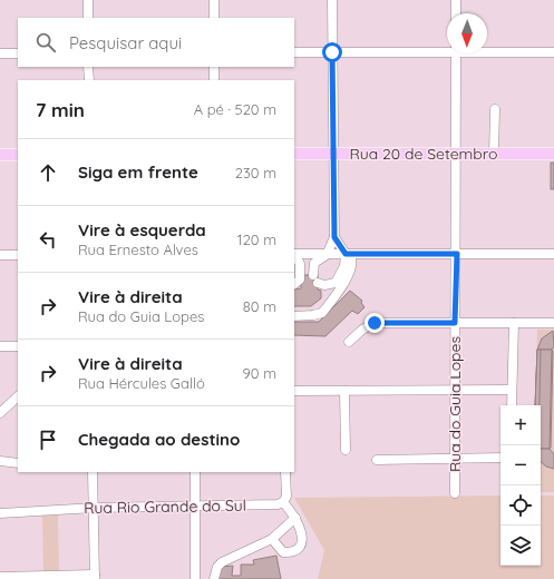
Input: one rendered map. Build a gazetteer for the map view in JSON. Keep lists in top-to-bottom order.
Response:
{
  "streets": {
    "main road": ["Rua 20 de Setembro"],
    "street": ["Rua do Guia Lopes", "Rua Rio Grande do Sul"]
  },
  "crossings": [
    ["Rua 20 de Setembro", "Rua do Guia Lopes"]
  ],
  "north": "bottom",
  "page": {
    "search": "Pesquisar aqui",
    "heading": ["7 min", "A pé · 520 m"],
    "list": [
      ["Siga em frente", "230 m"],
      ["Vire à esquerda", "Rua Ernesto Alves", "120 m"],
      ["Vire à direita", "Rua do Guia Lopes", "80 m"],
      ["Vire à direita", "Rua Hércules Galló", "90 m"],
      "Chegada ao destino"
    ],
    "map_buttons": ["+", "−"]
  }
}
